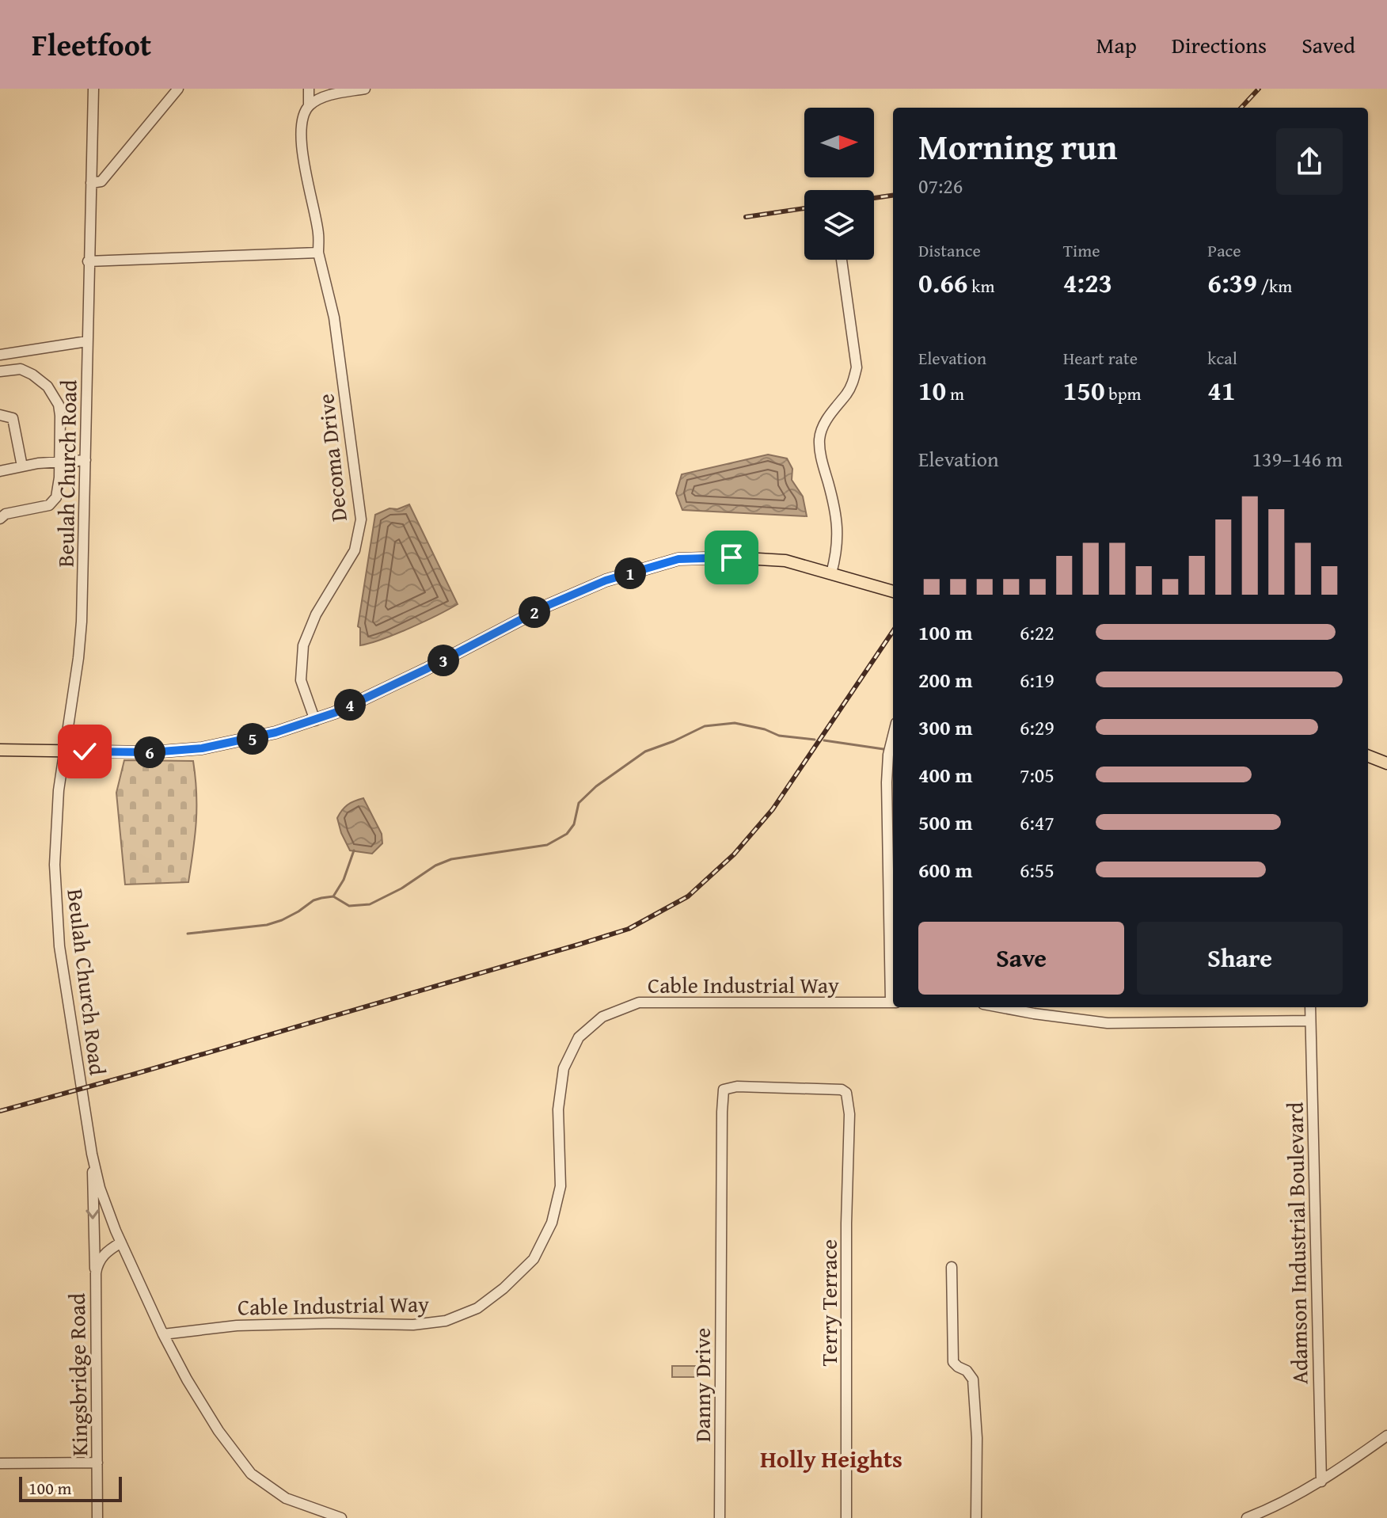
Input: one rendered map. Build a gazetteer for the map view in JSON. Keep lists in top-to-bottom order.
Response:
{
  "streets": {
    "street": [
      "Decoma Drive",
      "Beulah Church Road",
      "Cable Industrial Way",
      "Adamson Industrial Boulevard",
      "Terry Terrace",
      "Kingsbridge Road",
      "Danny Drive"
    ]
  },
  "crossings": [
    ["Beulah Church Road", "Cable Industrial Way"],
    ["Beulah Church Road", "Kingsbridge Road"],
    ["Terry Terrace", "Danny Drive"]
  ],
  "districts": ["Holly Heights"],
  "scale_bar": "100 m",
  "north": "right",
  "page": {
    "header": "Fleetfoot",
    "nav": ["Map", "Directions", "Saved"],
    "heading": ["Morning run", "07:26"],
    "stats": [
      ["Distance", "0.66 km"],
      ["Time", "4:23"],
      ["Pace", "6:39 /km"],
      ["Elevation", "10 m"],
      ["Heart rate", "150 bpm"],
      ["kcal", "41"]
    ],
    "chart": ["Elevation", "139–146 m"],
    "pins": [
      "1",
      "2",
      "3",
      "4",
      "5",
      "6"
    ],
    "list": [
      {
        "name": "100 m",
        "note": "6:22"
      },
      {
        "name": "200 m",
        "note": "6:19"
      },
      {
        "name": "300 m",
        "note": "6:29"
      },
      {
        "name": "400 m",
        "note": "7:05"
      },
      {
        "name": "500 m",
        "note": "6:47"
      },
      {
        "name": "600 m",
        "note": "6:55"
      }
    ],
    "buttons": ["Save", "Share"],
    "scale": "100 m"
  }
}
